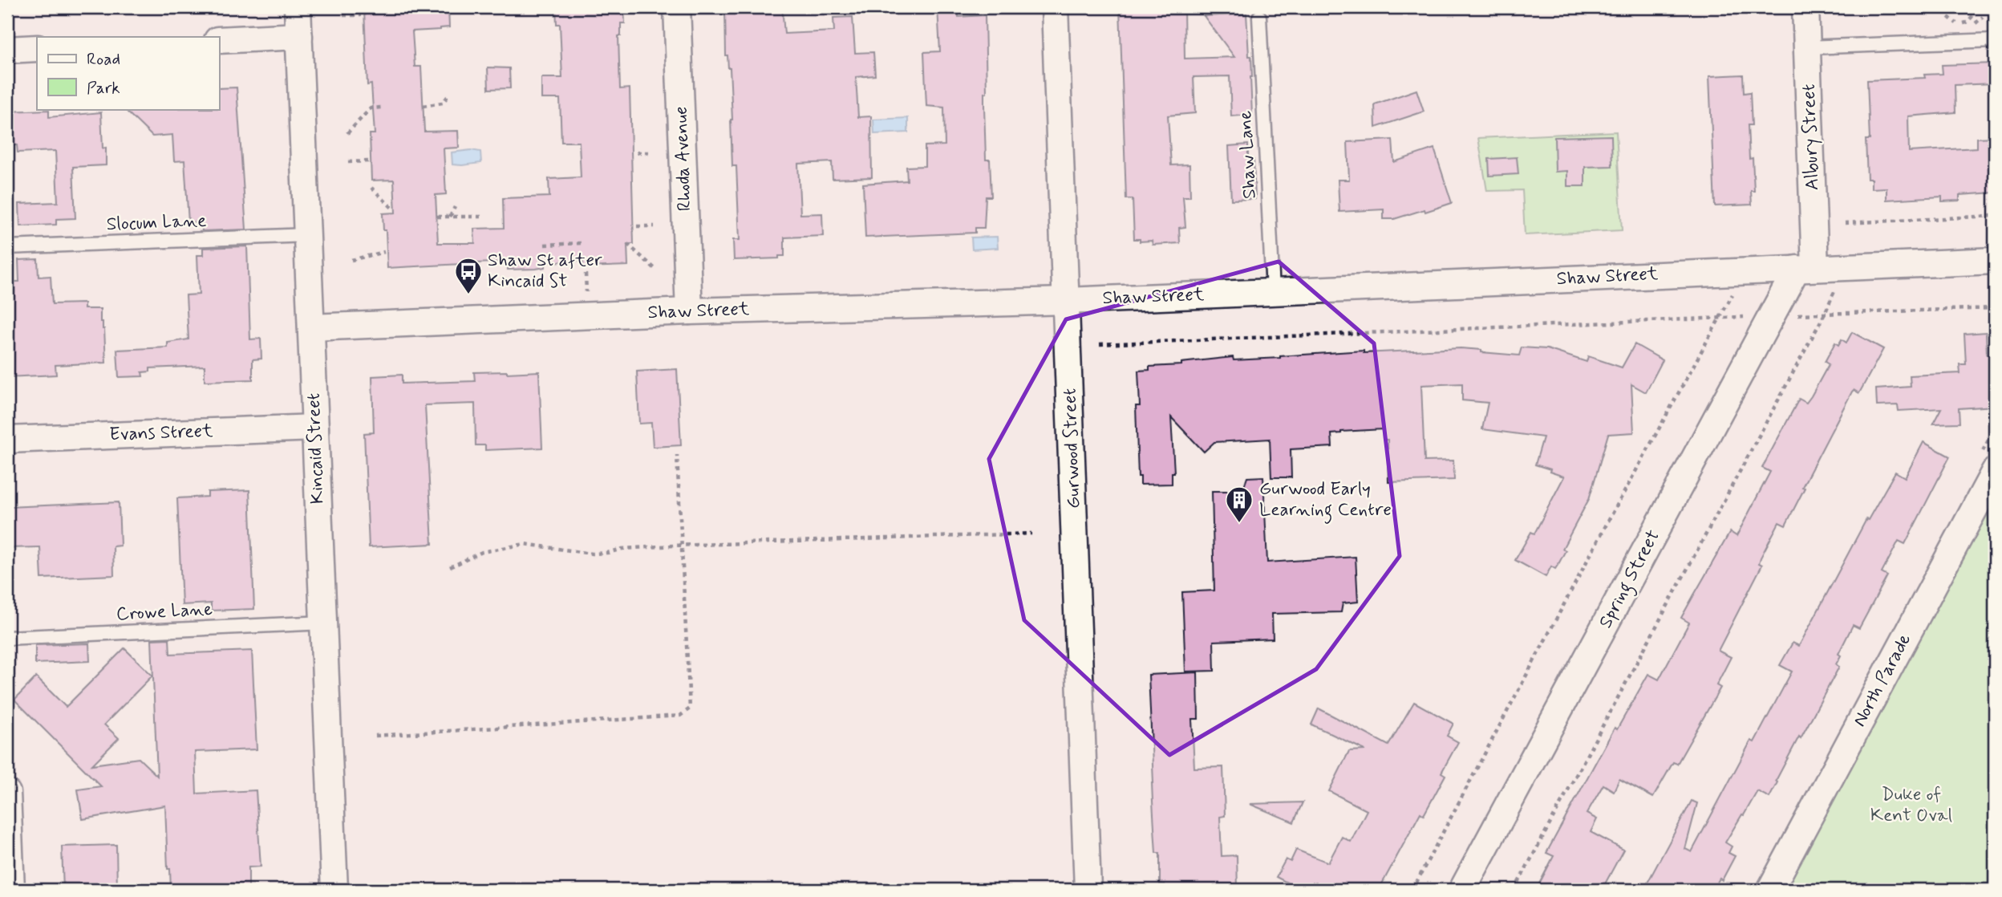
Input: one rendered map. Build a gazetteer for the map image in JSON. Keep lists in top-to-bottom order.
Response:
{
  "streets": {
    "street": [
      "Albury Street",
      "Rhoda Avenue",
      "Shaw Street",
      "Evans Street",
      "Kincaid Street",
      "Gurwood Street",
      "Spring Street",
      "North Parade"
    ],
    "lane": ["Shaw Lane", "Slocum Lane", "Crowe Lane"]
  },
  "crossings": [
    ["Albury Street", "Shaw Street"],
    ["Albury Street", "Spring Street"],
    ["Shaw Lane", "Shaw Street"],
    ["Rhoda Avenue", "Shaw Street"],
    ["Slocum Lane", "Kincaid Street"],
    ["Shaw Street", "Kincaid Street"],
    ["Shaw Street", "Gurwood Street"],
    ["Shaw Street", "Spring Street"],
    ["Evans Street", "Kincaid Street"],
    ["Kincaid Street", "Crowe Lane"]
  ],
  "parks": ["Duke of Kent Oval"],
  "places": {
    "bus stop": ["Shaw St after Kincaid St"],
    "building": ["Gurwood Early Learning Centre"]
  },
  "legend": ["Road", "Park"]
}
